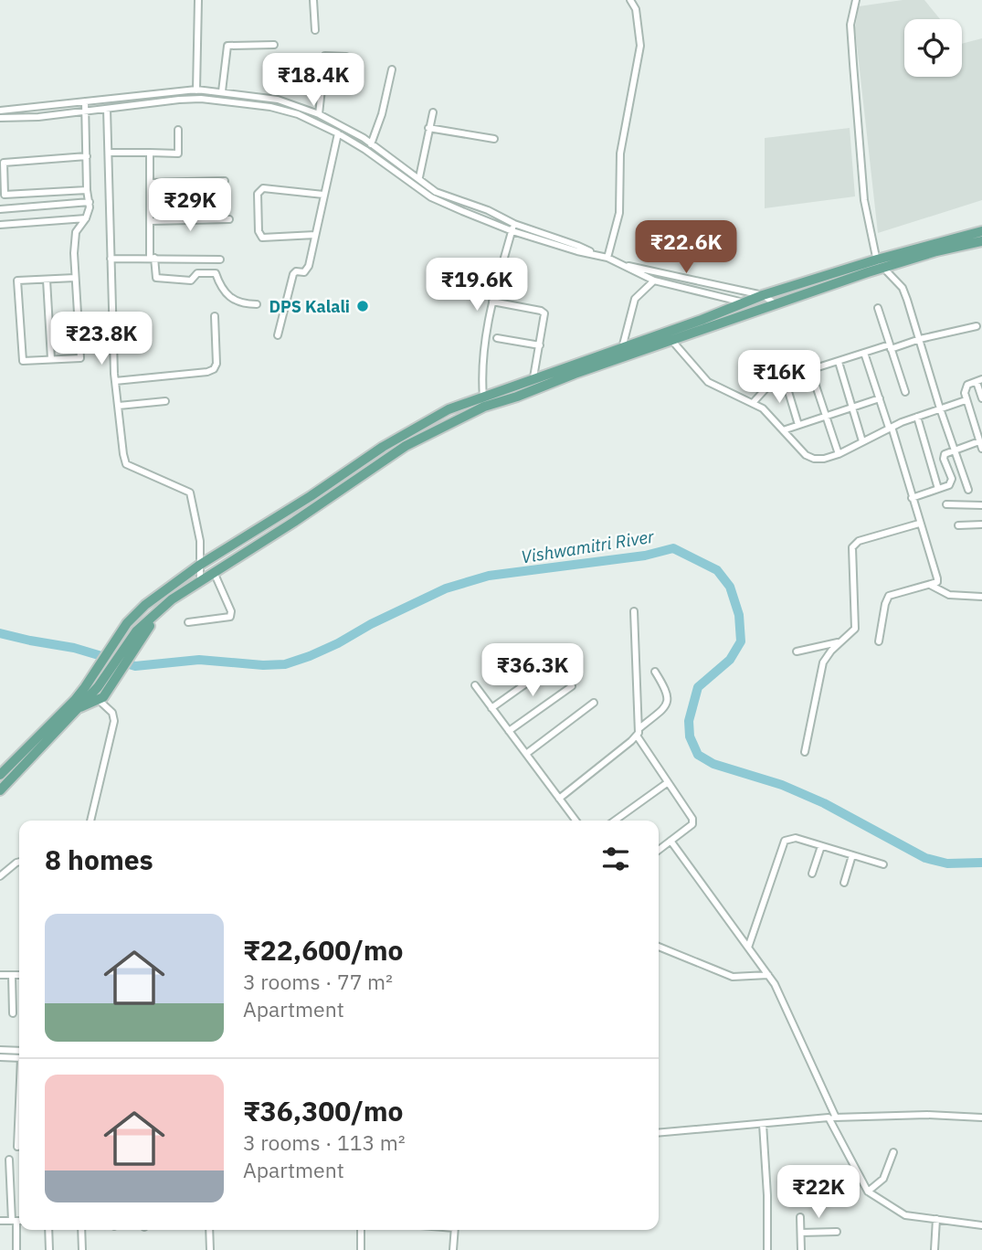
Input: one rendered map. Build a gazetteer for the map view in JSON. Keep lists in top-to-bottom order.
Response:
{
  "water": ["Vishwamitri River"],
  "places": ["DPS Kalali"],
  "page": {
    "price": [
      "₹18.4K",
      "₹29K",
      "₹22.6K",
      "₹19.6K",
      "₹23.8K",
      "₹16K",
      "₹36.3K",
      "₹22K"
    ],
    "heading": "8 homes",
    "list": [
      {
        "name": "₹22,600/mo",
        "note": "3 rooms · 77 m² · Apartment"
      },
      {
        "name": "₹36,300/mo",
        "note": "3 rooms · 113 m² · Apartment"
      }
    ]
  }
}
